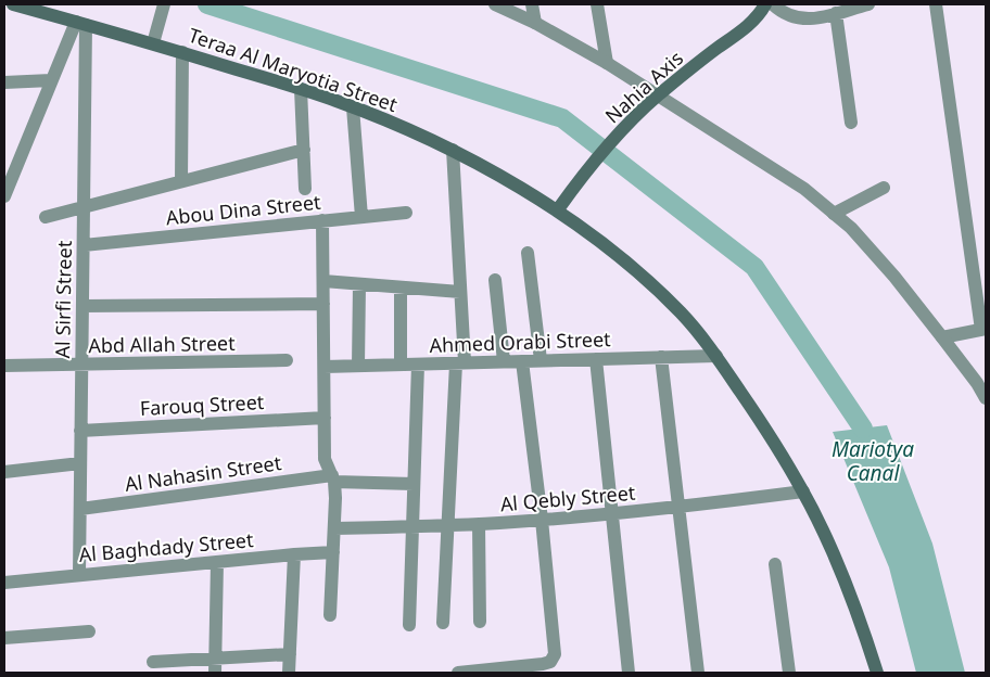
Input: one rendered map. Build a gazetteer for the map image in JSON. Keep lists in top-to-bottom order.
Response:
{
  "streets": {
    "main road": ["Teraa Al Maryotia Street", "Nahia Axis"],
    "street": [
      "Abou Dina Street",
      "Al Sirfi Street",
      "Ahmed Orabi Street",
      "Abd Allah Street",
      "Farouq Street",
      "Al Nahasin Street",
      "Al Qebly Street",
      "Al Baghdady Street"
    ]
  },
  "crossings": [
    ["Teraa Al Maryotia Street", "Nahia Axis"],
    ["Teraa Al Maryotia Street", "Al Sirfi Street"],
    ["Teraa Al Maryotia Street", "Ahmed Orabi Street"],
    ["Teraa Al Maryotia Street", "Al Qebly Street"],
    ["Abou Dina Street", "Al Sirfi Street"],
    ["Al Sirfi Street", "Abd Allah Street"],
    ["Al Sirfi Street", "Farouq Street"],
    ["Al Sirfi Street", "Al Nahasin Street"],
    ["Al Sirfi Street", "Al Baghdady Street"]
  ],
  "water": ["Mariotya Canal"]
}
